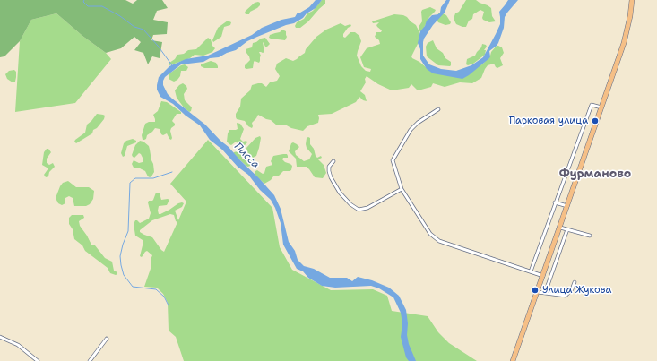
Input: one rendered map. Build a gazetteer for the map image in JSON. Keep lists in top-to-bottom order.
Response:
{
  "districts": ["Фурманово"],
  "water": ["Писса"],
  "places": ["Парковая улица", "Улица Жукова"]
}
